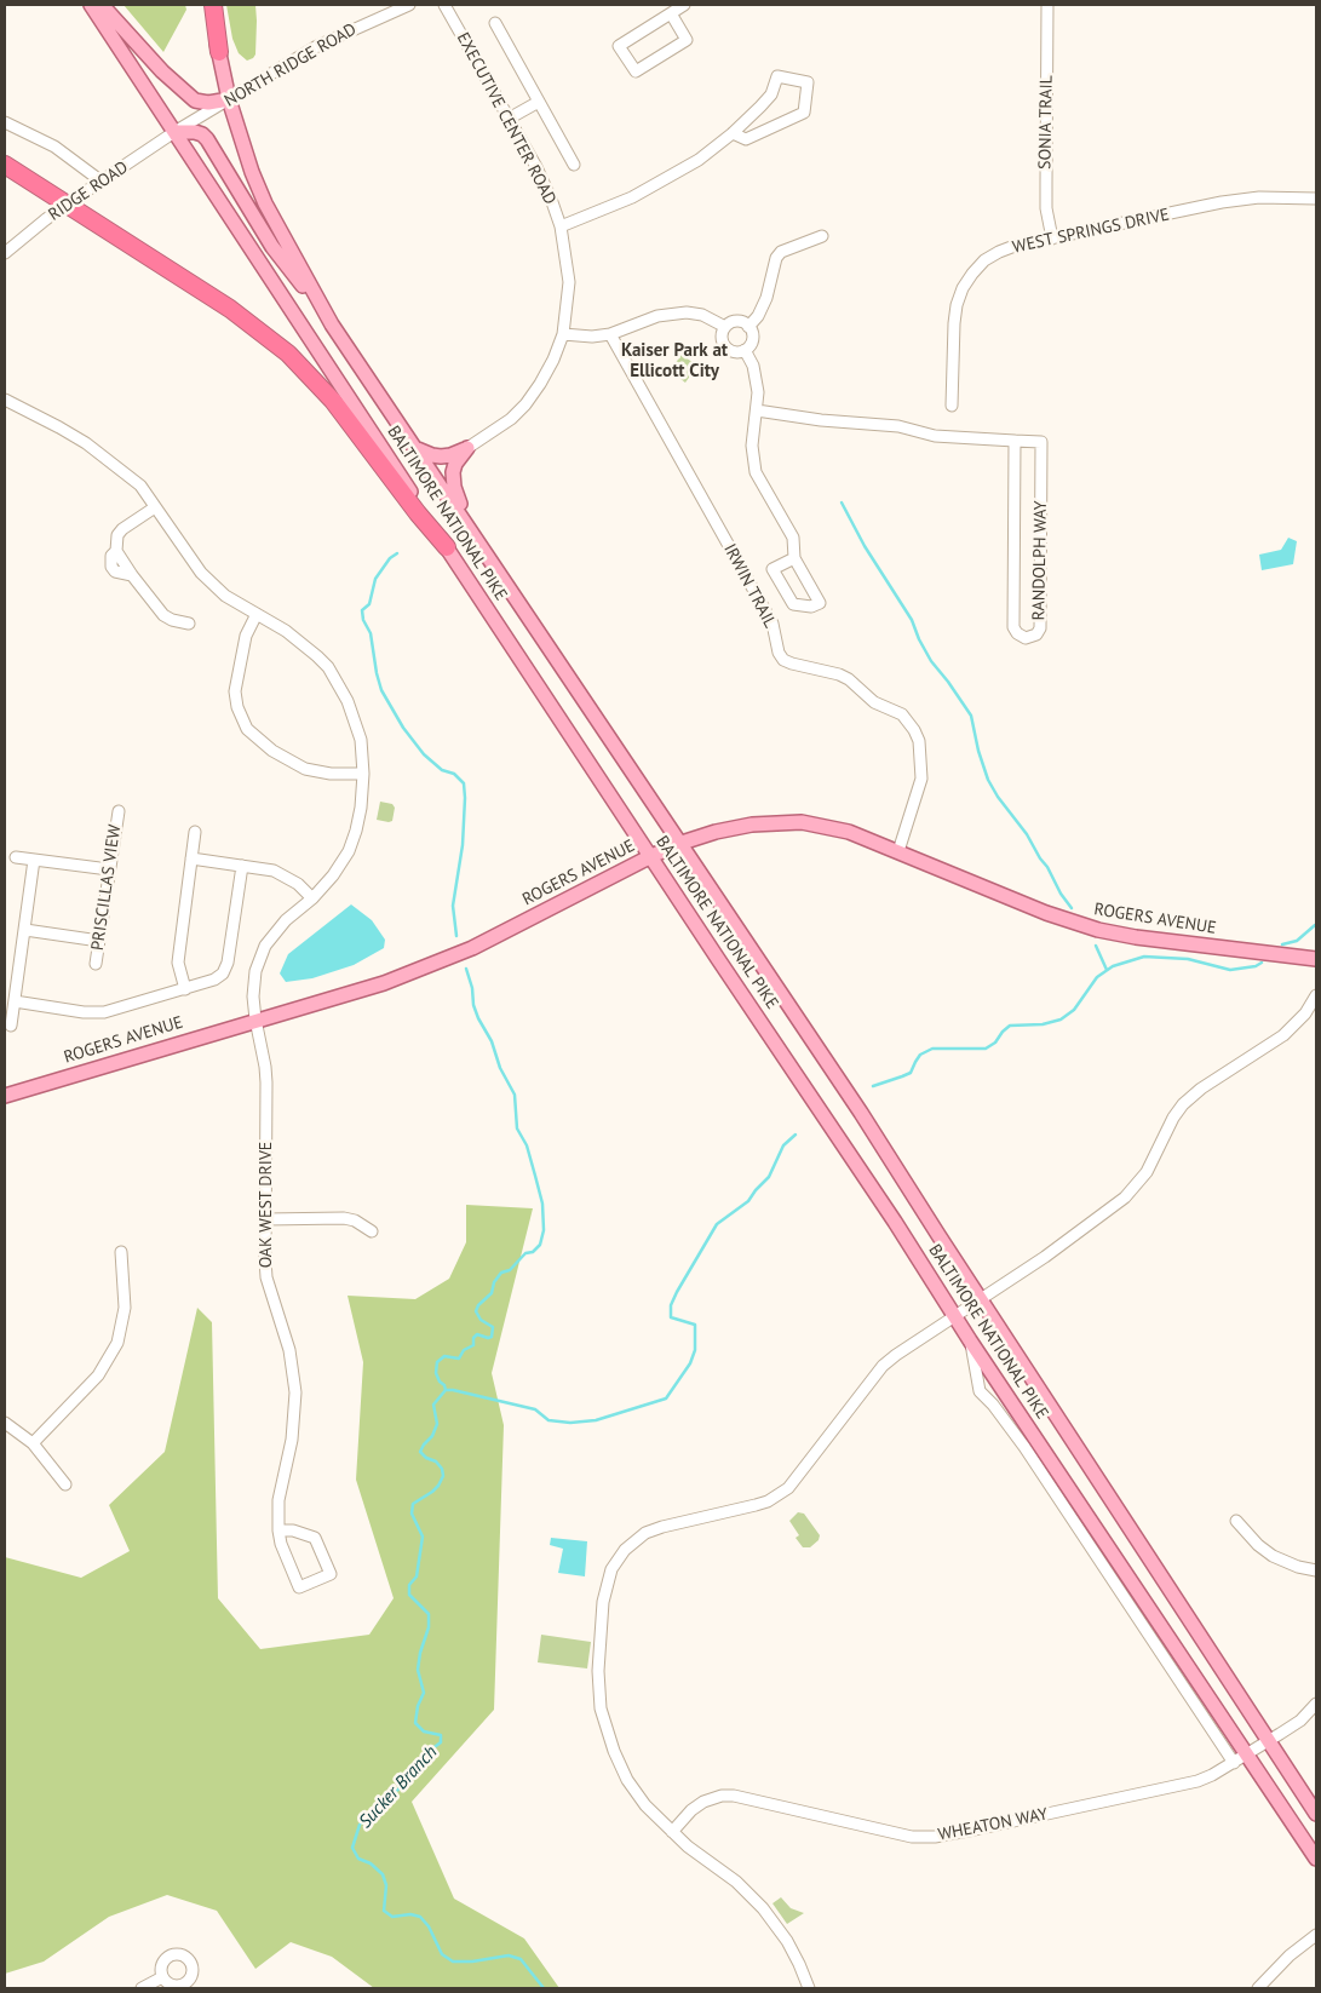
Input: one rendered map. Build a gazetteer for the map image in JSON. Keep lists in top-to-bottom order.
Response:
{
  "streets": {
    "main road": ["BALTIMORE NATIONAL PIKE", "ROGERS AVENUE"],
    "street": [
      "NORTH RIDGE ROAD",
      "EXECUTIVE CENTER ROAD",
      "SONIA TRAIL",
      "RIDGE ROAD",
      "WEST SPRINGS DRIVE",
      "RANDOLPH WAY",
      "IRWIN TRAIL",
      "PRISCILLAS VIEW",
      "OAK WEST DRIVE",
      "WHEATON WAY"
    ]
  },
  "crossings": [
    ["NORTH RIDGE ROAD", "RIDGE ROAD"],
    ["NORTH RIDGE ROAD", "BALTIMORE NATIONAL PIKE"],
    ["SONIA TRAIL", "WEST SPRINGS DRIVE"],
    ["RIDGE ROAD", "BALTIMORE NATIONAL PIKE"],
    ["BALTIMORE NATIONAL PIKE", "ROGERS AVENUE"],
    ["BALTIMORE NATIONAL PIKE", "WHEATON WAY"],
    ["IRWIN TRAIL", "ROGERS AVENUE"],
    ["ROGERS AVENUE", "OAK WEST DRIVE"]
  ],
  "districts": ["Kaiser Park at Ellicott City"],
  "water": ["Sucker Branch"]
}
